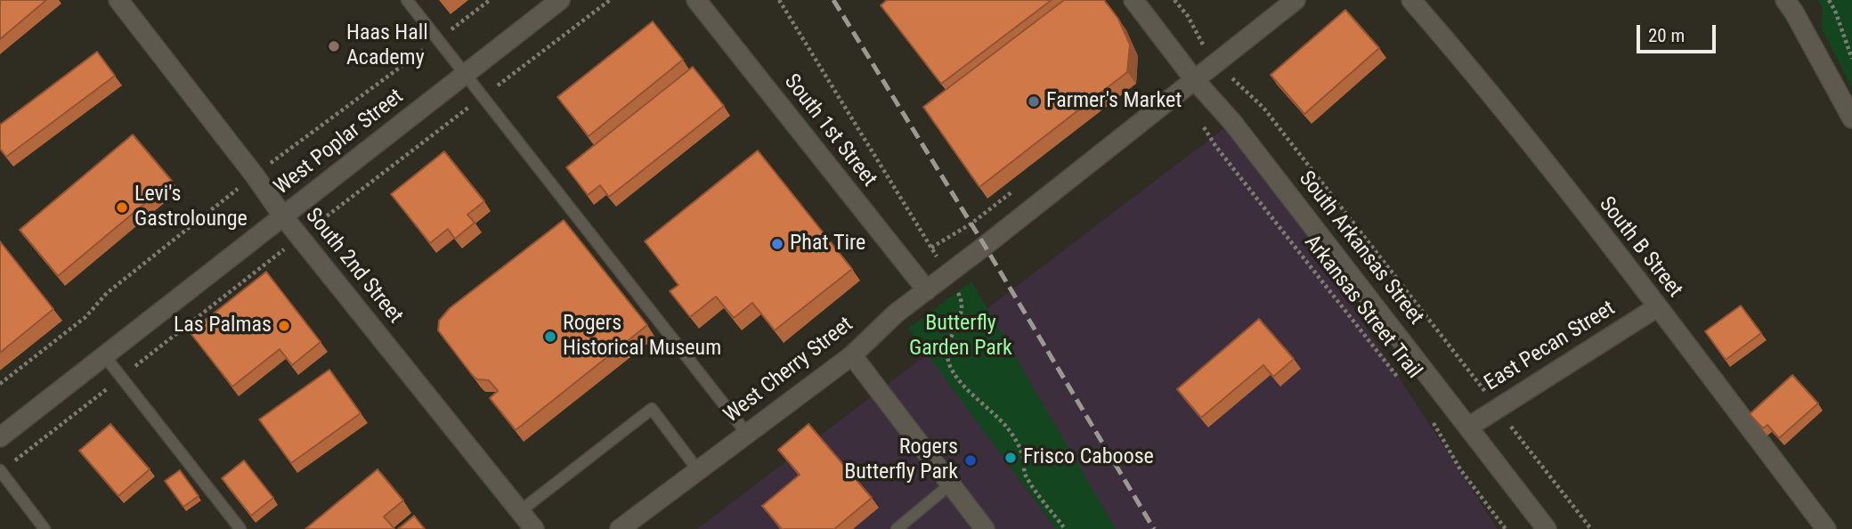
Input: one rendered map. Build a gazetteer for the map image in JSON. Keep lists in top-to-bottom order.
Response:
{
  "streets": {
    "street": [
      "South 1st Street",
      "West Poplar Street",
      "South B Street",
      "South Arkansas Street",
      "South 2nd Street",
      "East Pecan Street",
      "West Cherry Street"
    ],
    "path": ["Arkansas Street Trail"]
  },
  "crossings": [
    ["South 1st Street", "West Cherry Street"],
    ["West Poplar Street", "South 2nd Street"],
    ["South B Street", "East Pecan Street"],
    ["South Arkansas Street", "East Pecan Street"],
    ["South Arkansas Street", "West Cherry Street"]
  ],
  "parks": ["Butterfly Garden Park"],
  "places": [
    "Haas Hall Academy",
    "Farmer's Market",
    "Levi's Gastrolounge",
    "Phat Tire",
    "Las Palmas",
    "Rogers Historical Museum",
    "Frisco Caboose",
    "Rogers Butterfly Park"
  ],
  "scale_bar": "20 m"
}
